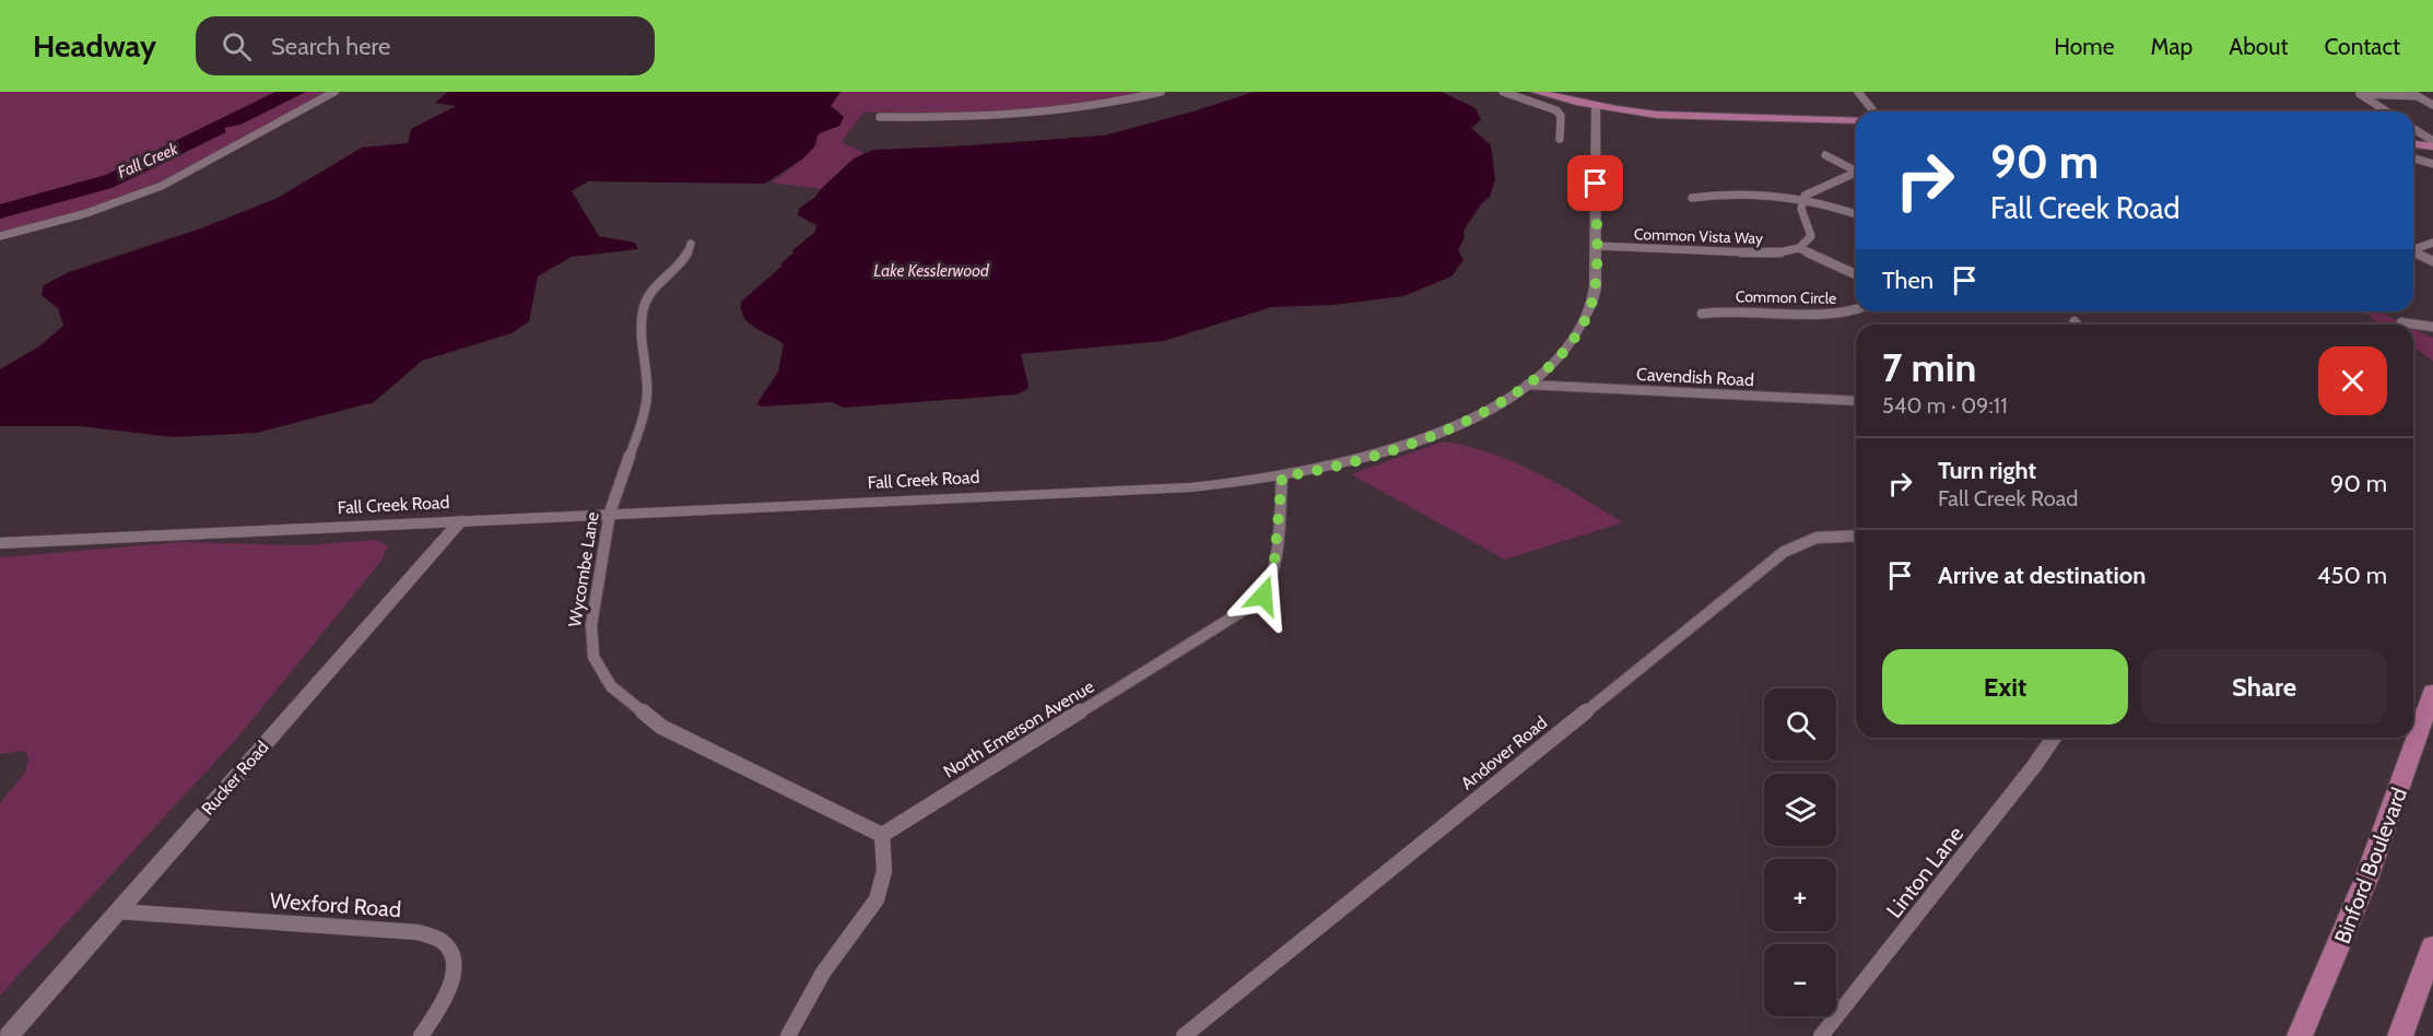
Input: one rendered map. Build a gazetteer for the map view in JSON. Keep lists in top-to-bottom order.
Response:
{
  "streets": {
    "main road": ["Fall Creek Road", "Binford Boulevard"],
    "street": [
      "Common Vista Way",
      "Common Circle",
      "Cavendish Road",
      "Wycombe Lane",
      "North Emerson Avenue",
      "Andover Road",
      "Rucker Road",
      "Linton Lane",
      "Wexford Road"
    ]
  },
  "crossings": [
    ["Common Vista Way", "Common Circle"],
    ["Common Vista Way", "Fall Creek Road"],
    ["Cavendish Road", "Fall Creek Road"],
    ["Fall Creek Road", "Wycombe Lane"],
    ["Fall Creek Road", "North Emerson Avenue"],
    ["Fall Creek Road", "Rucker Road"],
    ["Wycombe Lane", "North Emerson Avenue"],
    ["Rucker Road", "Wexford Road"]
  ],
  "water": ["Fall Creek", "Lake Kesslerwood"],
  "page": {
    "header": "Headway",
    "search": "Search here",
    "nav": [
      "Home",
      "Map",
      "About",
      "Contact"
    ],
    "turn": ["90 m", "Fall Creek Road"],
    "then": "Then",
    "heading": ["7 min", "540 m · 09:11"],
    "list": [
      {
        "name": "Turn right",
        "note": "Fall Creek Road",
        "value": "90 m"
      },
      {
        "name": "Arrive at destination",
        "value": "450 m"
      }
    ],
    "buttons": ["Exit", "Share"],
    "map_buttons": ["+", "−"]
  }
}
